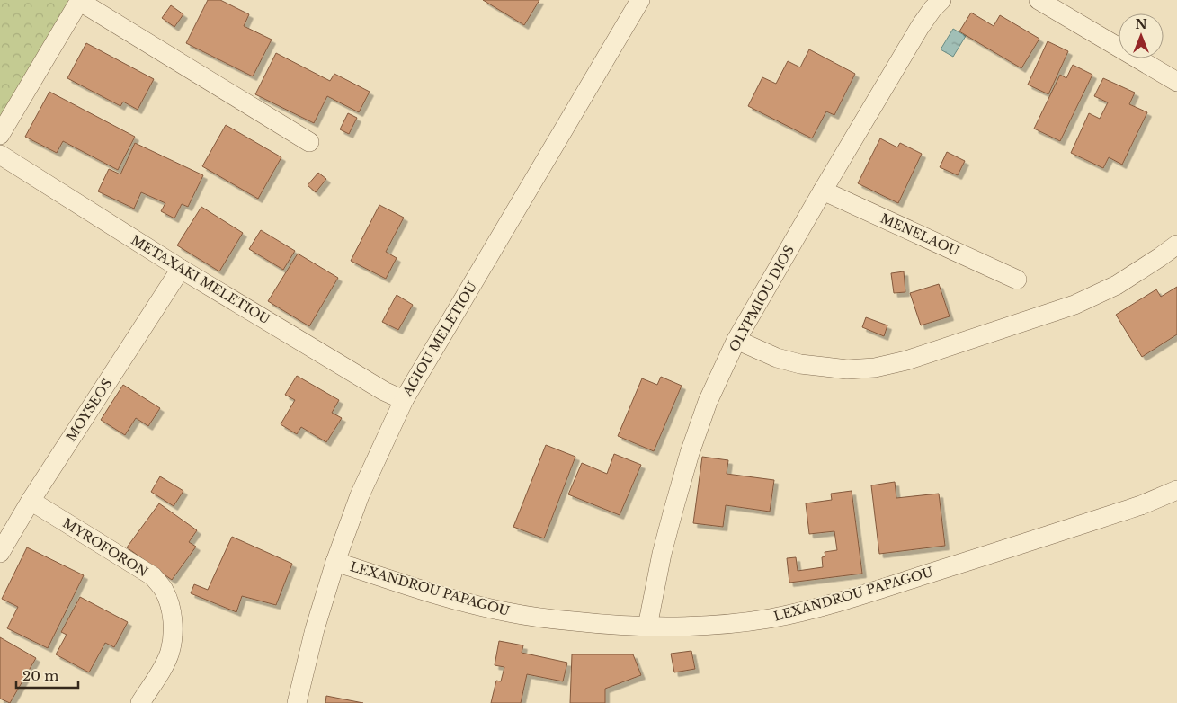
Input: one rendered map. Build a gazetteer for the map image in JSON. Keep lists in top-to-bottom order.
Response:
{
  "streets": {
    "street": [
      "MENELAOU",
      "METAXAKI MELETIOU",
      "OLYPMIOU DIOS",
      "AGIOU MELETIOU",
      "MOYSEOS",
      "MYROFORON",
      "LEXANDROU PAPAGOU"
    ]
  },
  "crossings": [
    ["MENELAOU", "OLYPMIOU DIOS"],
    ["METAXAKI MELETIOU", "AGIOU MELETIOU"],
    ["METAXAKI MELETIOU", "MOYSEOS"],
    ["OLYPMIOU DIOS", "LEXANDROU PAPAGOU"],
    ["AGIOU MELETIOU", "LEXANDROU PAPAGOU"],
    ["MOYSEOS", "MYROFORON"]
  ],
  "scale_bar": "20 m",
  "north": "top"
}
